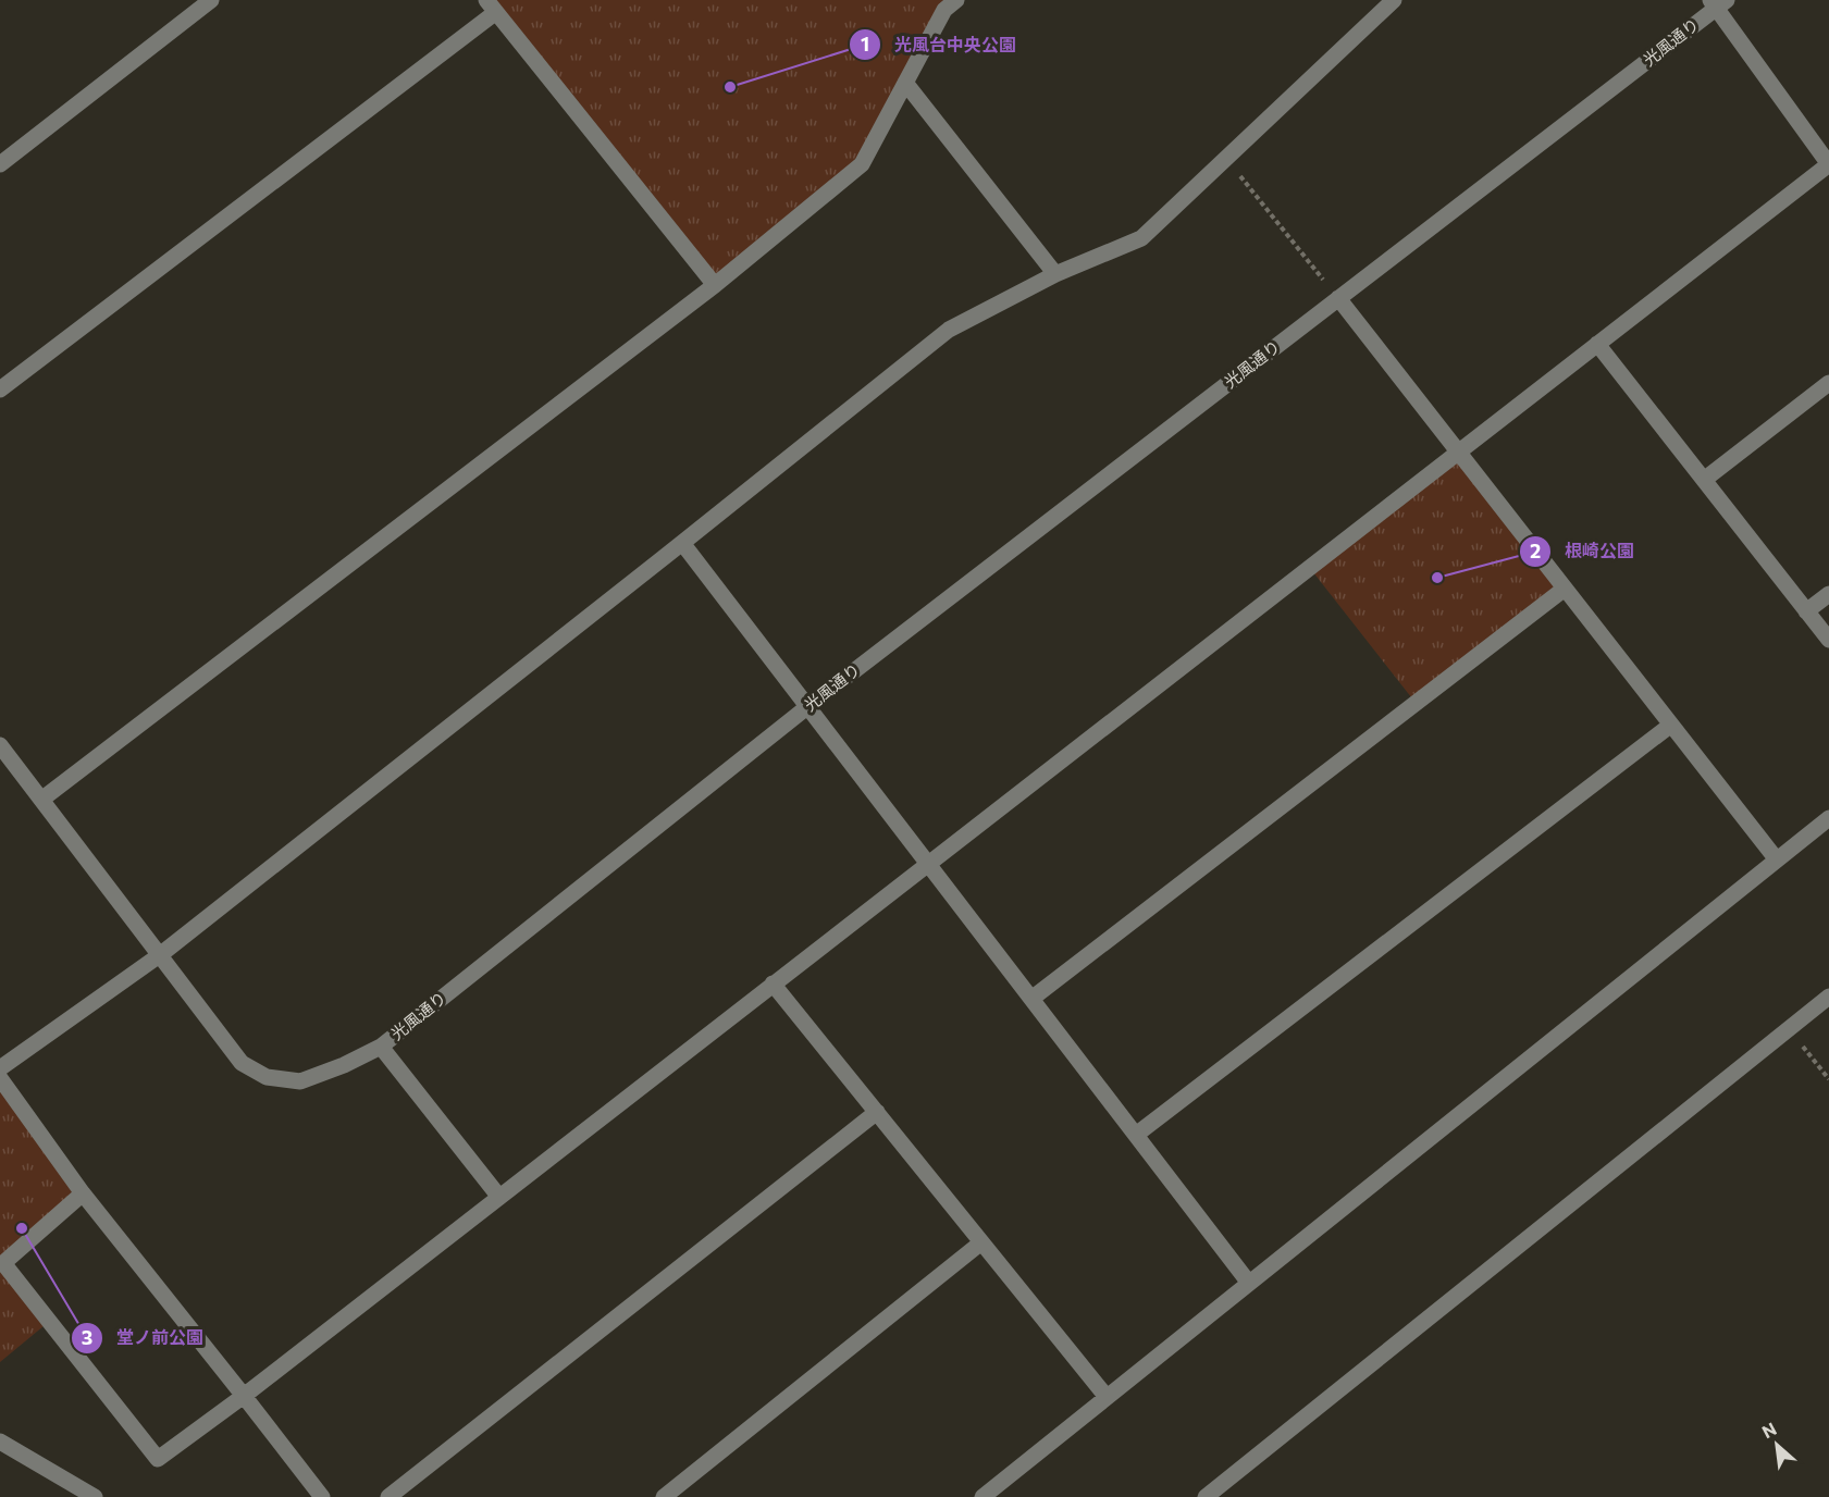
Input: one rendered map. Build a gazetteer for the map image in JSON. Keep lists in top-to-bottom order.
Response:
{
  "streets": {
    "street": ["光風通り"]
  },
  "places": ["光風台中央公園", "根崎公園", "堂ノ前公園"],
  "north": "top left"
}
